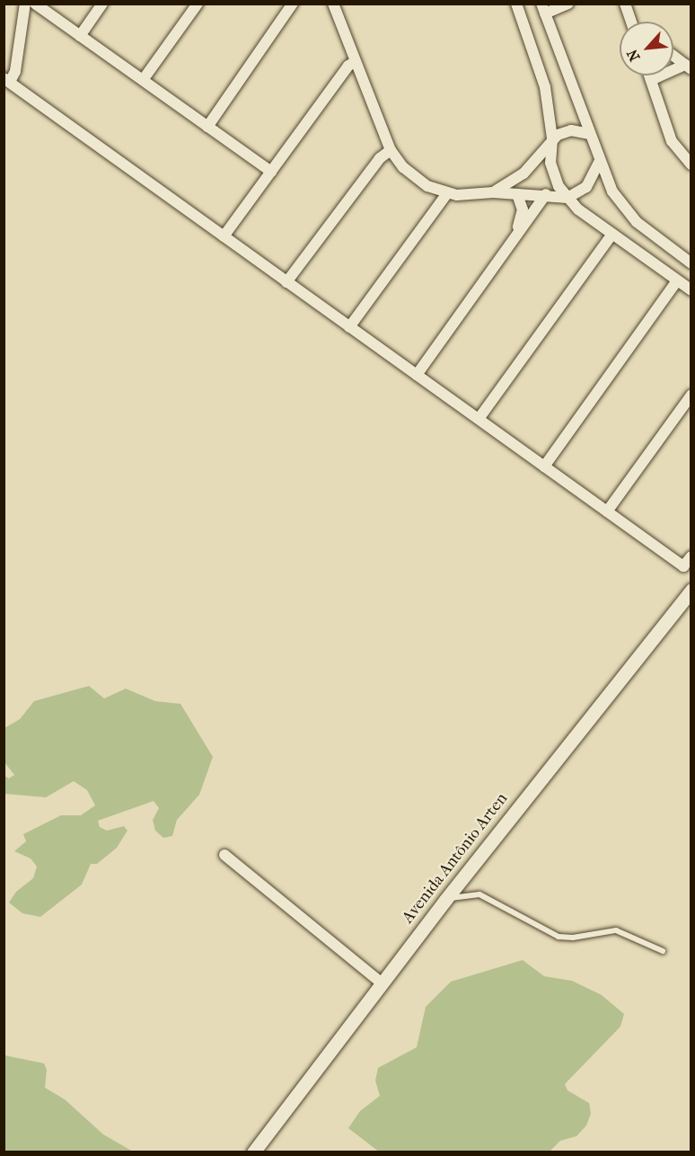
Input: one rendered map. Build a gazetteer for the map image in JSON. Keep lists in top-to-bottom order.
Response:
{
  "streets": {
    "street": ["Avenida Antônio Arten"]
  },
  "north": "bottom left"
}
